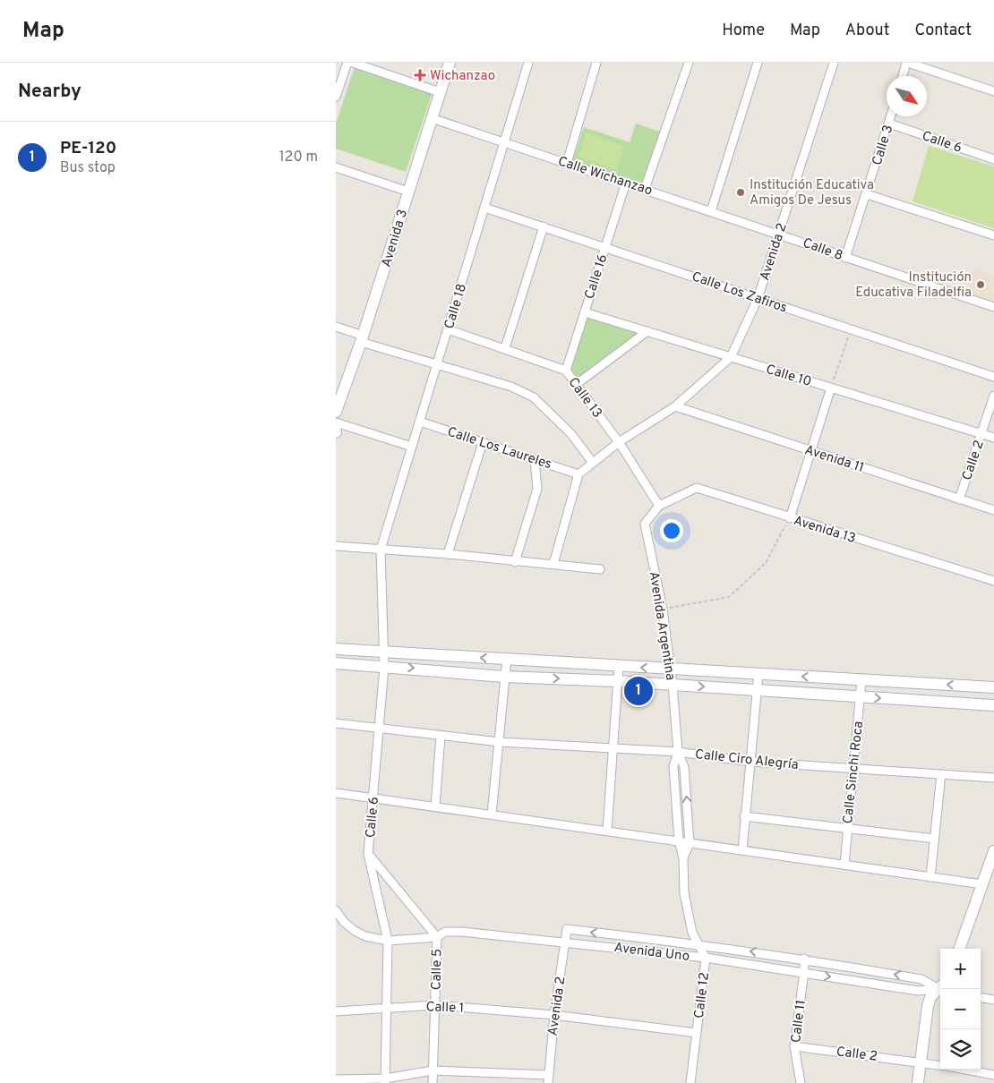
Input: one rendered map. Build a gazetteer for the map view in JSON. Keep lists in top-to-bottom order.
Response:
{
  "streets": {
    "street": [
      "Calle 6",
      "Calle 3",
      "Calle Wichanzao",
      "Avenida 3",
      "Calle 8",
      "Avenida 2",
      "Calle 16",
      "Calle Los Zafiros",
      "Calle 18",
      "Calle 10",
      "Calle 13",
      "Calle Los Laureles",
      "Avenida 11",
      "Calle 2",
      "Avenida 13",
      "Avenida Argentina",
      "Calle Ciro Alegría",
      "Calle Sinchi Roca",
      "Avenida Uno",
      "Calle 5",
      "Calle 12",
      "Calle 1",
      "Calle 11"
    ]
  },
  "crossings": [
    ["Calle 6", "Calle 3"],
    ["Calle 6", "Calle 18"],
    ["Calle 6", "Calle Ciro Alegría"],
    ["Calle 6", "Avenida Uno"],
    ["Calle 6", "Calle 5"],
    ["Calle 6", "Calle 1"],
    ["Calle 3", "Calle 8"],
    ["Calle Wichanzao", "Avenida 3"],
    ["Calle Wichanzao", "Calle 8"],
    ["Calle Wichanzao", "Avenida 2"],
    ["Calle Wichanzao", "Calle 16"],
    ["Calle Wichanzao", "Calle 18"],
    ["Calle 8", "Avenida 2"],
    ["Avenida 2", "Calle Los Zafiros"],
    ["Avenida 2", "Calle 10"],
    ["Avenida 2", "Calle 13"],
    ["Avenida 2", "Calle Los Laureles"],
    ["Avenida 2", "Avenida 11"],
    ["Avenida 2", "Avenida Uno"],
    ["Avenida 2", "Calle 1"],
    ["Calle 16", "Calle Los Zafiros"],
    ["Calle 16", "Calle 10"],
    ["Calle 16", "Calle 13"],
    ["Calle Los Zafiros", "Calle 18"],
    ["Calle 18", "Calle 13"],
    ["Calle 18", "Calle Los Laureles"],
    ["Calle 10", "Calle 2"],
    ["Calle 13", "Avenida 13"],
    ["Calle 13", "Avenida Argentina"],
    ["Avenida 11", "Calle 2"],
    ["Calle 2", "Calle 11"],
    ["Avenida 13", "Avenida Argentina"],
    ["Avenida Argentina", "Calle Ciro Alegría"],
    ["Avenida Argentina", "Calle 12"],
    ["Calle Ciro Alegría", "Calle Sinchi Roca"],
    ["Avenida Uno", "Calle 5"],
    ["Avenida Uno", "Calle 12"],
    ["Avenida Uno", "Calle 11"],
    ["Calle 5", "Calle 1"]
  ],
  "places": {
    "health": ["Wichanzao"],
    "other": ["Institución Educativa Amigos De Jesus", "Institución Educativa Filadelfia"]
  },
  "north": "bottom right",
  "page": {
    "header": "Map",
    "nav": [
      "Home",
      "Map",
      "About",
      "Contact"
    ],
    "heading": "Nearby",
    "list": [
      {
        "mark": "1",
        "name": "PE-120",
        "note": "Bus stop",
        "value": "120 m"
      }
    ],
    "pins": "1",
    "map_buttons": ["+", "−"]
  }
}
